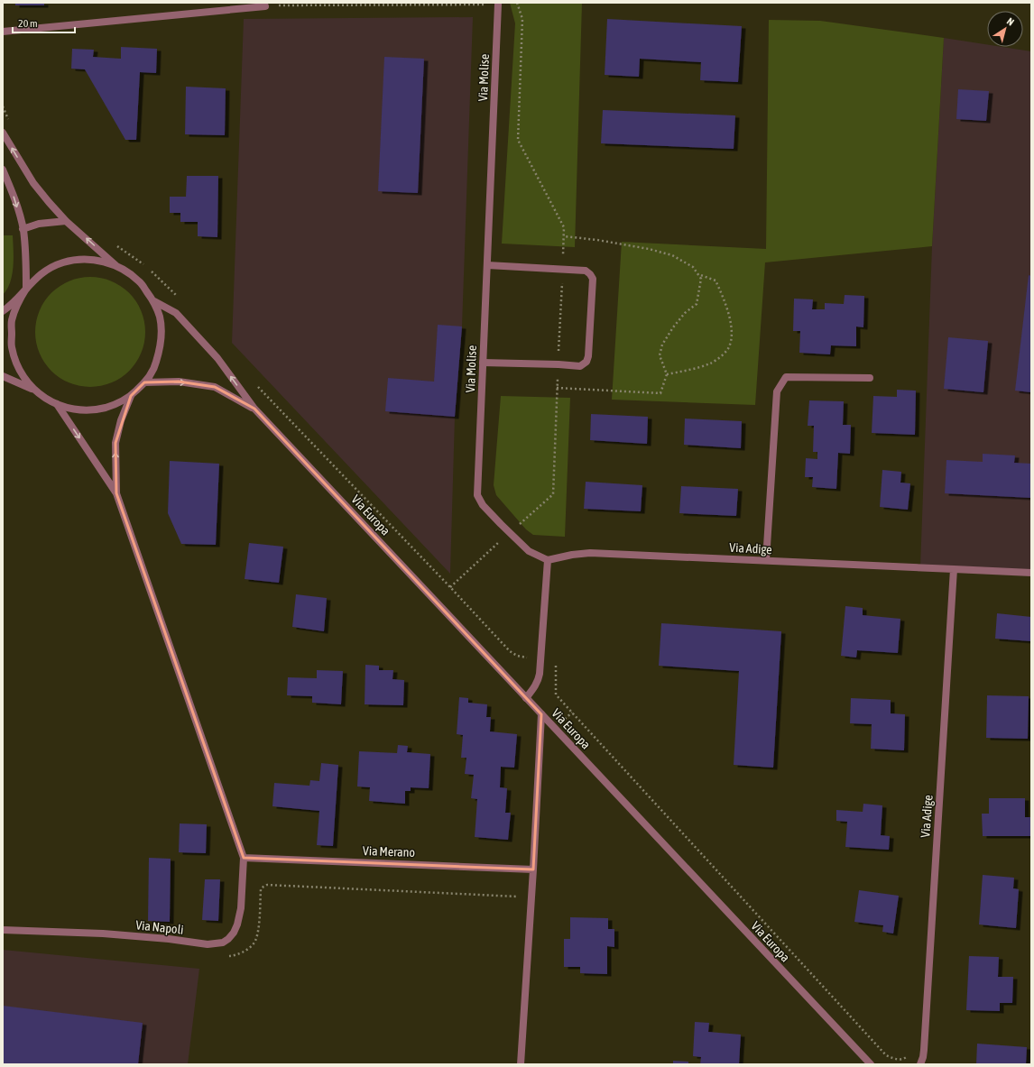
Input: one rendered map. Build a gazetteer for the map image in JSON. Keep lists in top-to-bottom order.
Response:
{
  "streets": {
    "street": [
      "Via Molise",
      "Via Europa",
      "Via Adige",
      "Via Merano",
      "Via Napoli"
    ]
  },
  "crossings": [
    ["Via Molise", "Via Adige"],
    ["Via Merano", "Via Napoli"]
  ],
  "scale_bar": "20 m",
  "north": "top right"
}
